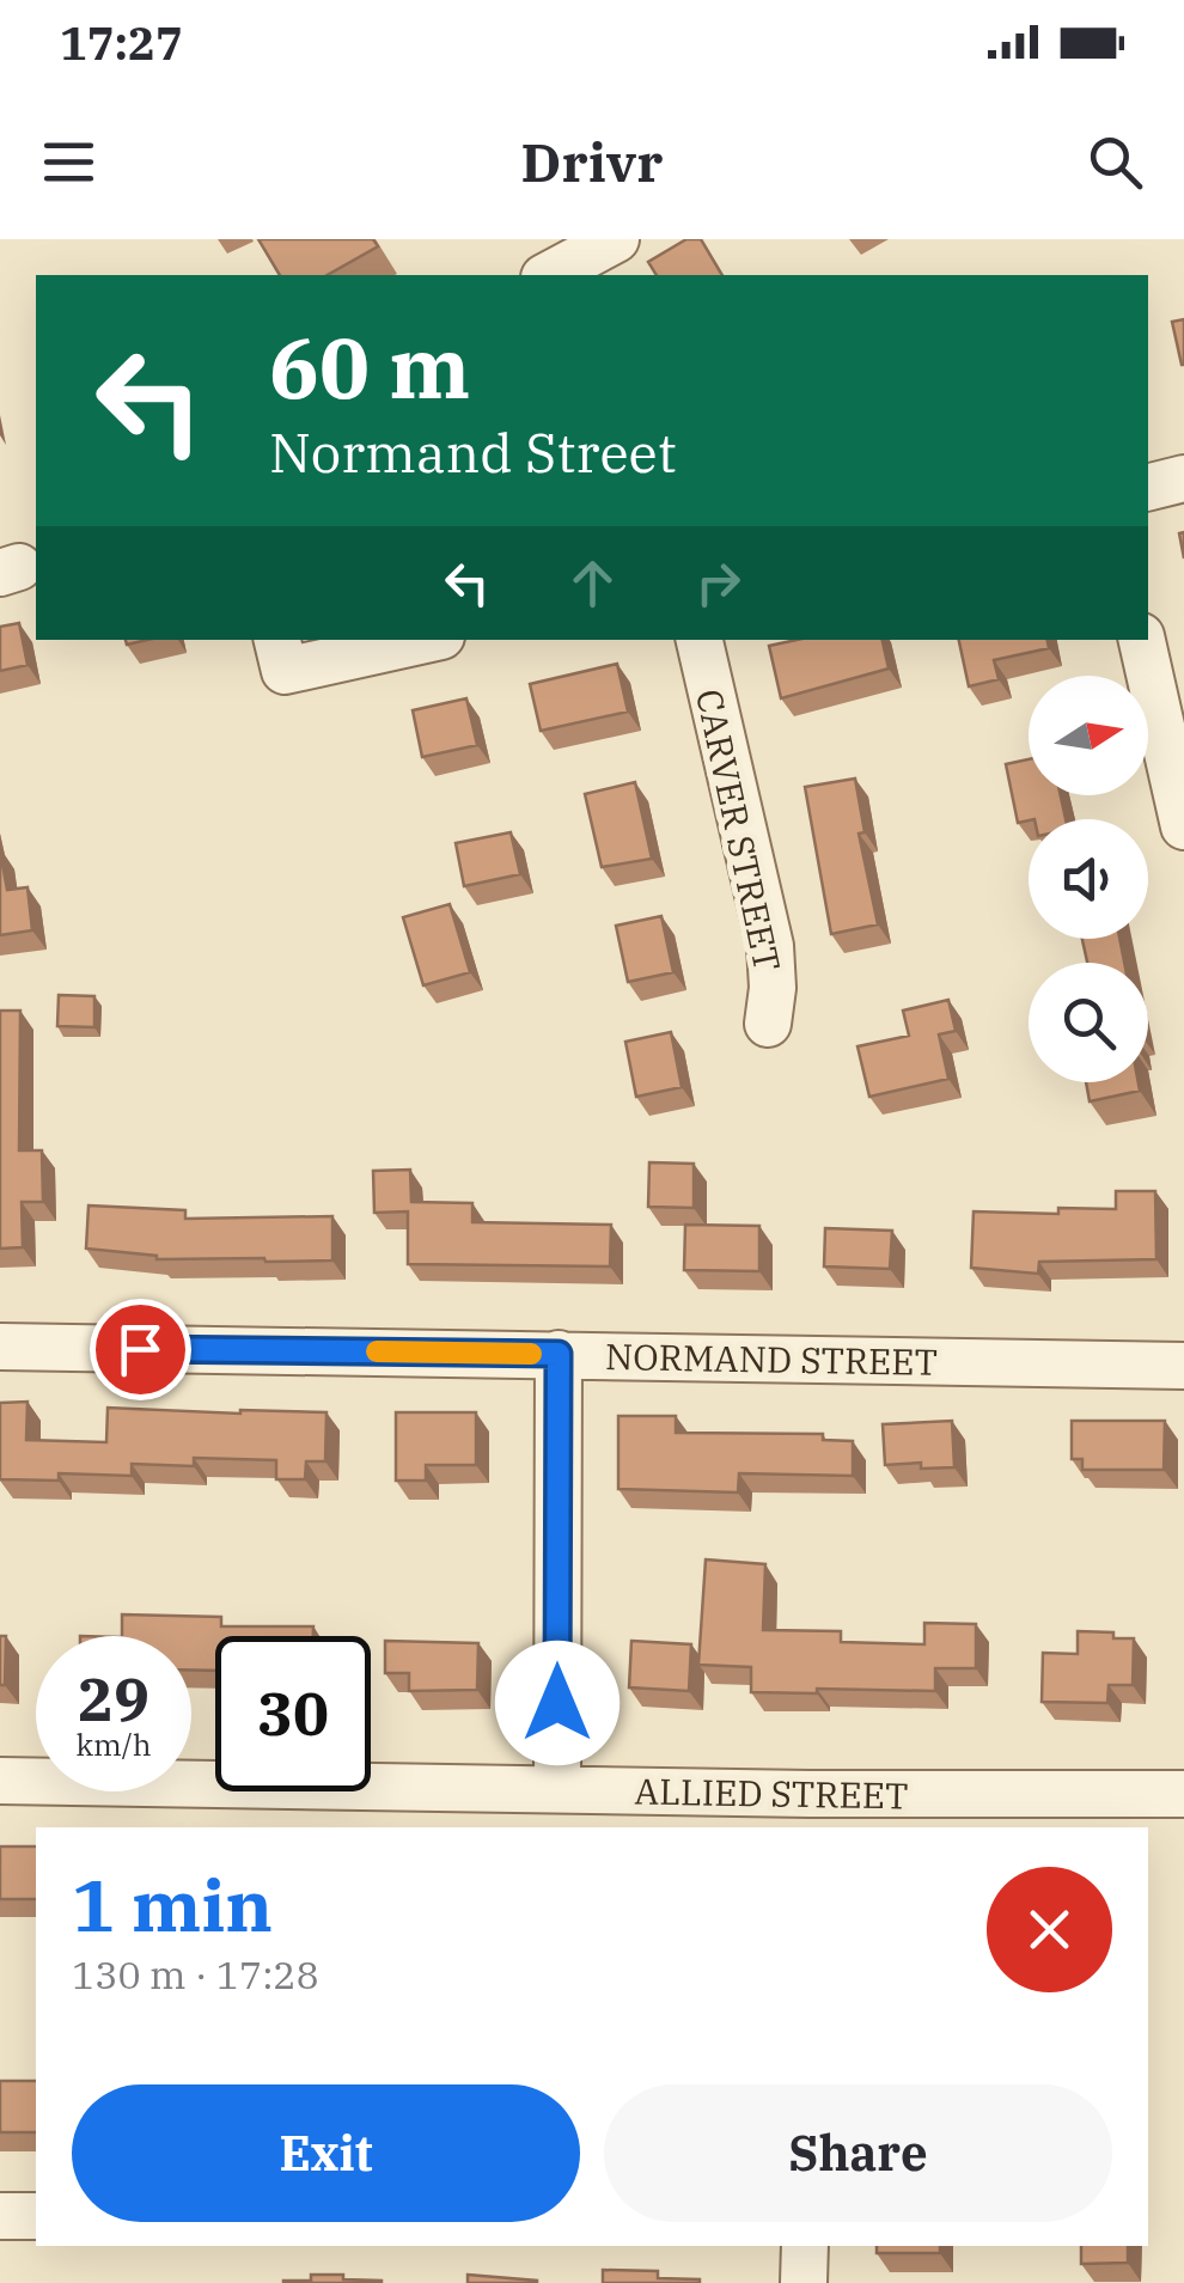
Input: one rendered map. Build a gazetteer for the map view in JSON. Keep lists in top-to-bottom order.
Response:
{
  "streets": {
    "street": ["CARVER STREET", "NORMAND STREET", "ALLIED STREET"]
  },
  "north": "right",
  "page": {
    "status": "17:27",
    "header": "Drivr",
    "turn": ["60 m", "Normand Street"],
    "speed": "29 km/h",
    "limit": "30",
    "heading": ["1 min", "130 m · 17:28"],
    "buttons": ["Exit", "Share"]
  }
}
